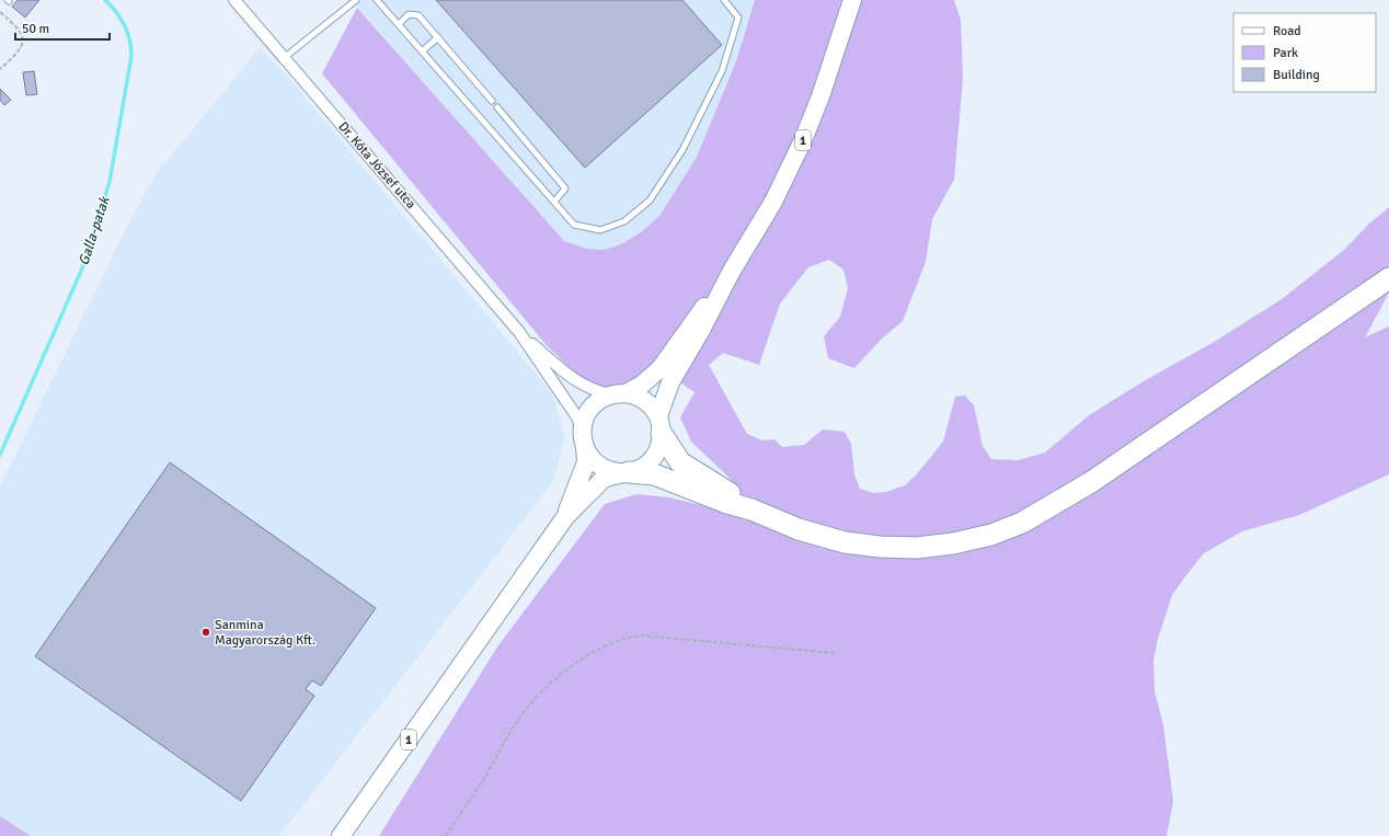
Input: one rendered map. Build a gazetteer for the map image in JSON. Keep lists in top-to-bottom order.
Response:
{
  "streets": {
    "main road": ["1"],
    "street": ["Dr. Kóta József utca"]
  },
  "water": ["Galla-patak"],
  "places": ["Sanmina Magyarország Kft."],
  "legend": ["Road", "Park", "Building"],
  "scale_bar": "50 m"
}
